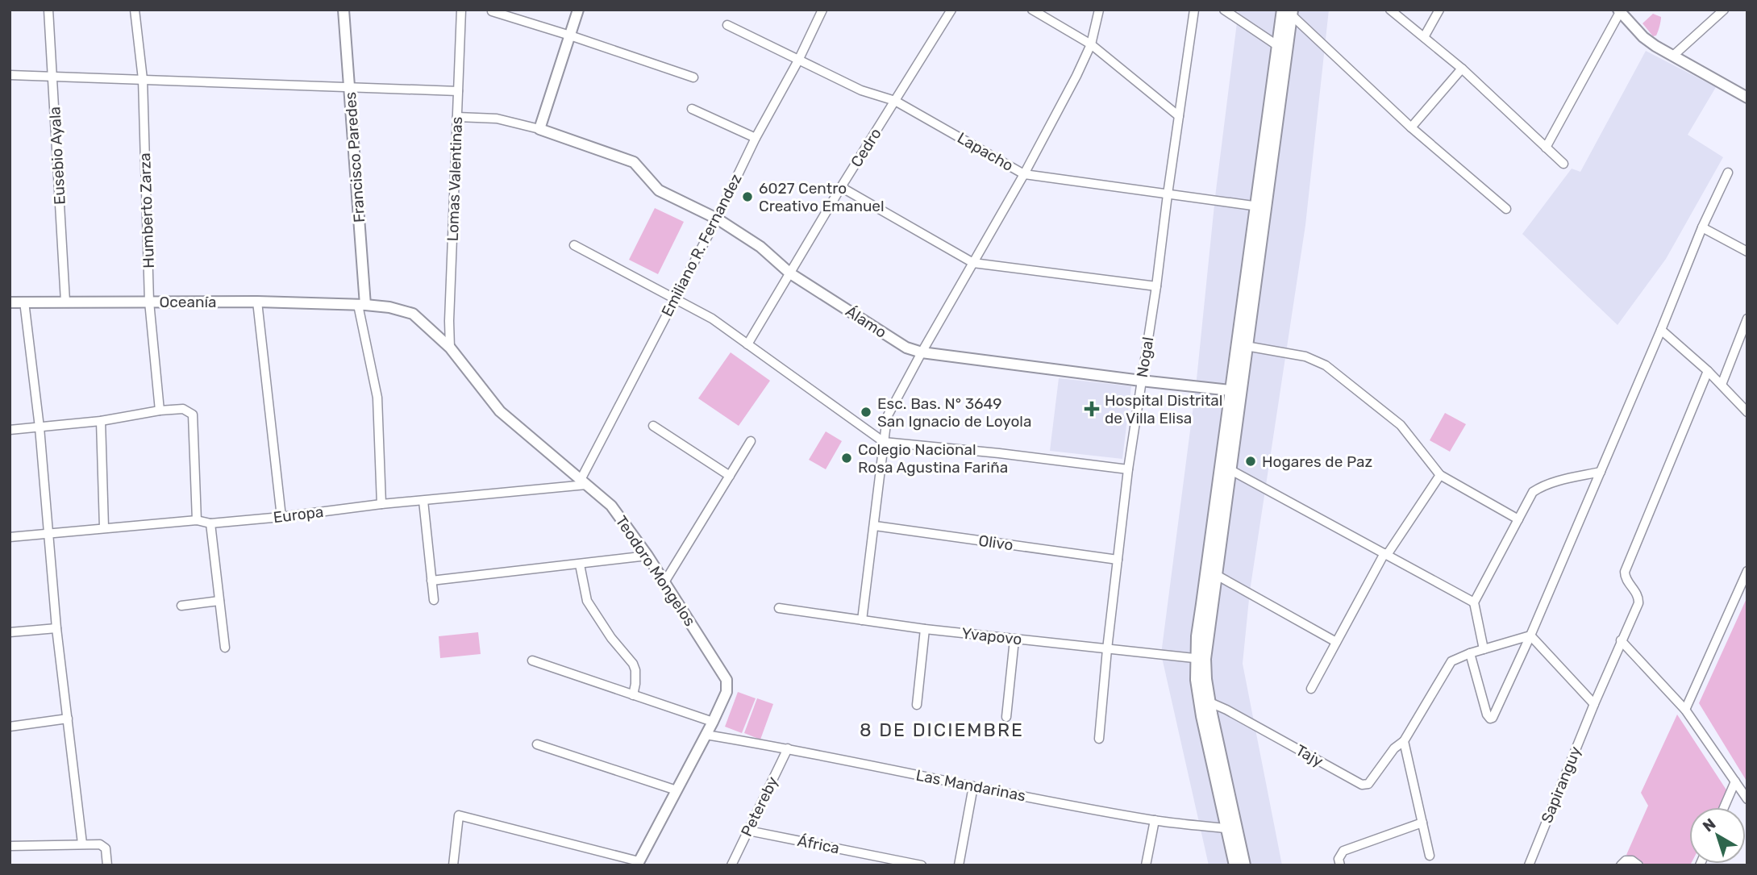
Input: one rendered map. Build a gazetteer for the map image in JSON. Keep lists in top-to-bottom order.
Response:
{
  "streets": {
    "street": [
      "Cedro",
      "Lapacho",
      "Eusebio Ayala",
      "Francisco Paredes",
      "Lomas Valentinas",
      "Humberto Zarza",
      "Emiliano R. Fernandez",
      "Oceanía",
      "Álamo",
      "Nogal",
      "Europa",
      "Olivo",
      "Teodoro Mongelos",
      "Yvapovo",
      "Tajy",
      "Sapiranguy",
      "Las Mandarinas",
      "Petereby",
      "África"
    ]
  },
  "crossings": [
    ["Cedro", "Lapacho"],
    ["Cedro", "Álamo"],
    ["Lapacho", "Emiliano R. Fernandez"],
    ["Lapacho", "Nogal"],
    ["Eusebio Ayala", "Oceanía"],
    ["Francisco Paredes", "Oceanía"],
    ["Francisco Paredes", "Teodoro Mongelos"],
    ["Lomas Valentinas", "Teodoro Mongelos"],
    ["Humberto Zarza", "Oceanía"],
    ["Emiliano R. Fernandez", "Álamo"],
    ["Emiliano R. Fernandez", "Europa"],
    ["Emiliano R. Fernandez", "Teodoro Mongelos"],
    ["Oceanía", "Teodoro Mongelos"],
    ["Álamo", "Nogal"],
    ["Nogal", "Olivo"],
    ["Nogal", "Yvapovo"],
    ["Europa", "Teodoro Mongelos"],
    ["Teodoro Mongelos", "Las Mandarinas"],
    ["Las Mandarinas", "Petereby"],
    ["Petereby", "África"]
  ],
  "districts": ["8 DE DICIEMBRE"],
  "places": {
    "other": [
      "6027 Centro Creativo Emanuel",
      "Esc. Bas. N° 3649 San Ignacio de Loyola",
      "Colegio Nacional Rosa Agustina Fariña",
      "Hogares de Paz"
    ],
    "health": ["Hospital Distrital de Villa Elisa"]
  },
  "north": "top left"
}
